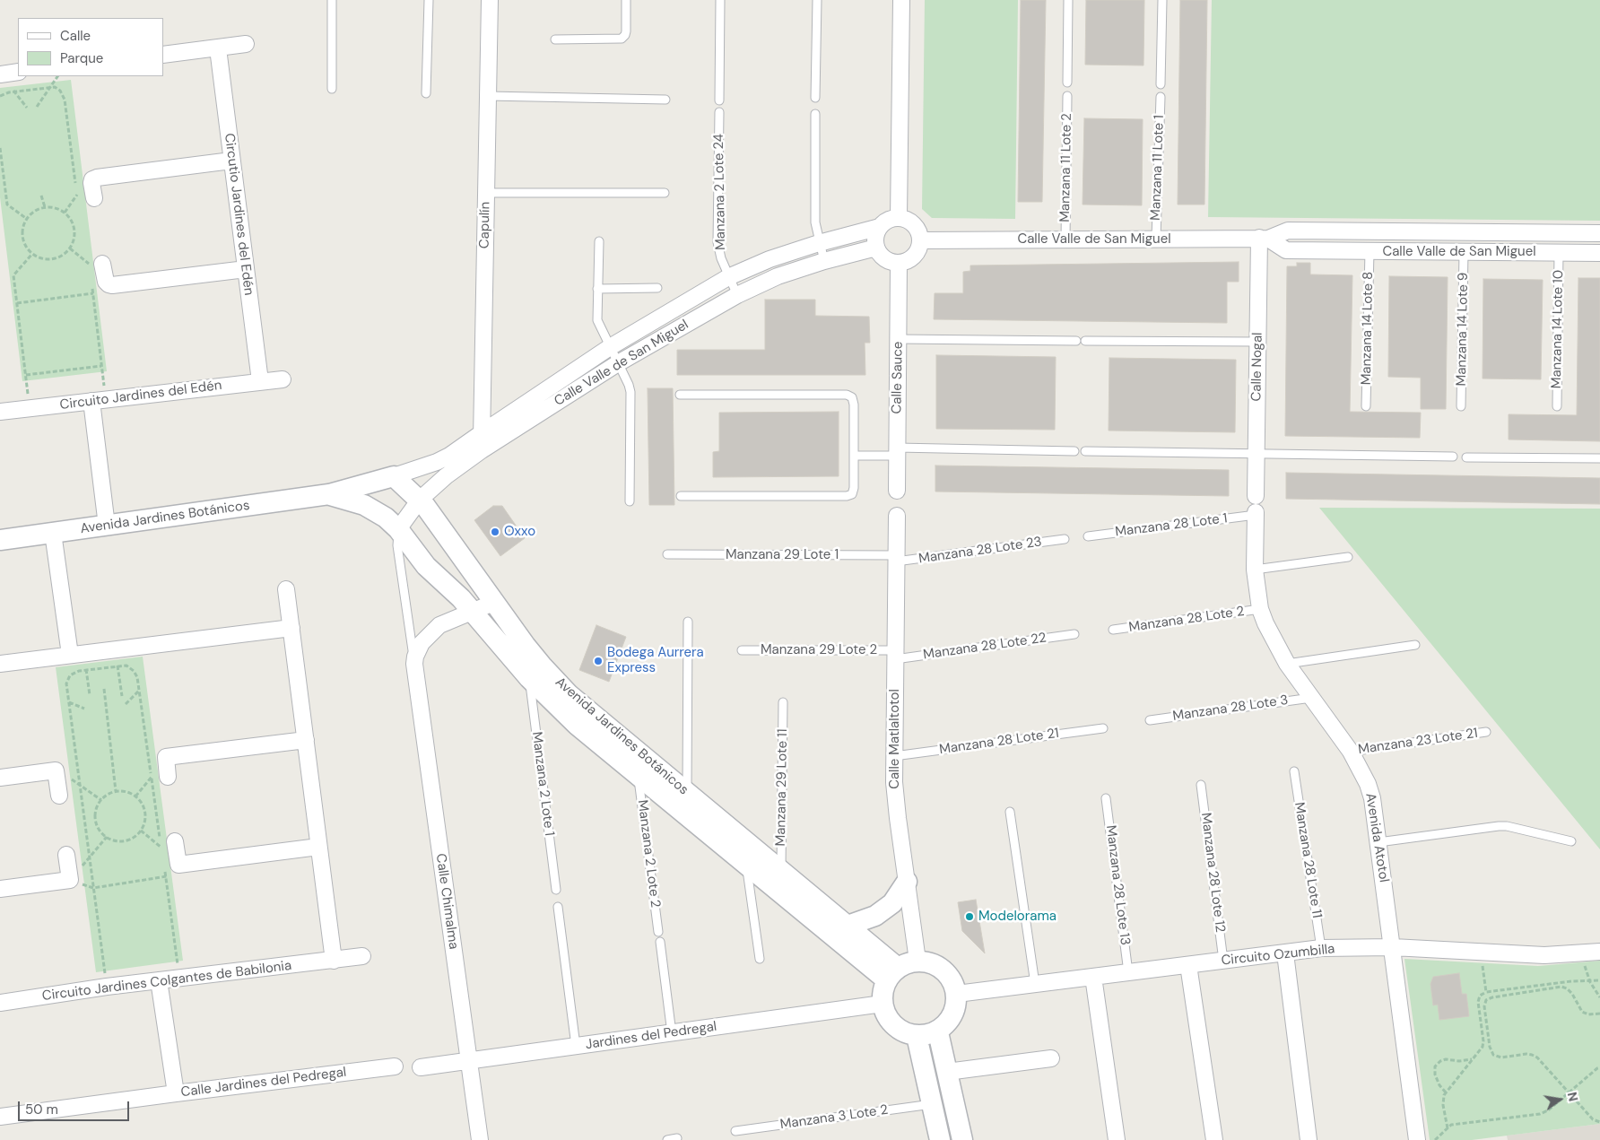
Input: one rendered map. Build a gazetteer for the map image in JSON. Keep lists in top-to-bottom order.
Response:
{
  "streets": {
    "street": [
      "Circutio Jardines del Edén",
      "Capulín",
      "Calle Valle de San Miguel",
      "Calle Nogal",
      "Calle Sauce",
      "Circuito Jardines del Edén",
      "Avenida Jardines Botánicos",
      "Calle Matlaltotol",
      "Avenida Atotol",
      "Calle Chimalma",
      "Circuito Ozumbilla",
      "Circuito Jardines Colgantes de Babilonia",
      "Jardines del Pedregal",
      "Calle Jardines del Pedregal"
    ],
    "lane": [
      "Manzana 11 Lote 2",
      "Manzana 11 Lote 1",
      "Manzana 2 Lote 24",
      "Manzana 14 Lote 8",
      "Manzana 14 Lote 9",
      "Manzana 14 Lote 10",
      "Manzana 28 Lote 1",
      "Manzana 28 Lote 23",
      "Manzana 29 Lote 1",
      "Manzana 28 Lote 2",
      "Manzana 28 Lote 22",
      "Manzana 29 Lote 2",
      "Manzana 28 Lote 3",
      "Manzana 28 Lote 21",
      "Manzana 23 Lote 21",
      "Manzana 2 Lote 1",
      "Manzana 29 Lote 11",
      "Manzana 2 Lote 2",
      "Manzana 28 Lote 11",
      "Manzana 28 Lote 12",
      "Manzana 28 Lote 13",
      "Manzana 3 Lote 2"
    ]
  },
  "crossings": [
    ["Manzana 11 Lote 2", "Calle Valle de San Miguel"],
    ["Manzana 11 Lote 1", "Calle Valle de San Miguel"],
    ["Manzana 2 Lote 24", "Calle Valle de San Miguel"],
    ["Circutio Jardines del Edén", "Circuito Jardines del Edén"],
    ["Capulín", "Calle Valle de San Miguel"],
    ["Calle Valle de San Miguel", "Manzana 14 Lote 8"],
    ["Calle Valle de San Miguel", "Manzana 14 Lote 9"],
    ["Calle Valle de San Miguel", "Manzana 14 Lote 10"],
    ["Calle Valle de San Miguel", "Calle Nogal"],
    ["Calle Valle de San Miguel", "Calle Sauce"],
    ["Calle Valle de San Miguel", "Avenida Jardines Botánicos"],
    ["Calle Valle de San Miguel", "Calle Chimalma"],
    ["Calle Nogal", "Manzana 28 Lote 1"],
    ["Calle Nogal", "Avenida Atotol"],
    ["Avenida Jardines Botánicos", "Calle Matlaltotol"],
    ["Avenida Jardines Botánicos", "Manzana 2 Lote 1"],
    ["Avenida Jardines Botánicos", "Manzana 29 Lote 11"],
    ["Avenida Jardines Botánicos", "Manzana 2 Lote 2"],
    ["Avenida Jardines Botánicos", "Calle Chimalma"],
    ["Avenida Jardines Botánicos", "Circuito Ozumbilla"],
    ["Avenida Jardines Botánicos", "Jardines del Pedregal"],
    ["Manzana 28 Lote 1", "Avenida Atotol"],
    ["Manzana 28 Lote 23", "Manzana 29 Lote 1"],
    ["Manzana 28 Lote 23", "Calle Matlaltotol"],
    ["Manzana 29 Lote 1", "Calle Matlaltotol"],
    ["Manzana 28 Lote 2", "Avenida Atotol"],
    ["Manzana 28 Lote 22", "Manzana 29 Lote 2"],
    ["Manzana 28 Lote 22", "Calle Matlaltotol"],
    ["Manzana 29 Lote 2", "Calle Matlaltotol"],
    ["Manzana 28 Lote 3", "Avenida Atotol"],
    ["Calle Matlaltotol", "Manzana 28 Lote 21"],
    ["Calle Matlaltotol", "Circuito Ozumbilla"],
    ["Calle Matlaltotol", "Jardines del Pedregal"],
    ["Manzana 23 Lote 21", "Avenida Atotol"],
    ["Avenida Atotol", "Circuito Ozumbilla"],
    ["Manzana 28 Lote 11", "Circuito Ozumbilla"],
    ["Manzana 28 Lote 12", "Circuito Ozumbilla"],
    ["Manzana 28 Lote 13", "Circuito Ozumbilla"],
    ["Calle Chimalma", "Jardines del Pedregal"],
    ["Circuito Ozumbilla", "Jardines del Pedregal"]
  ],
  "places": ["Oxxo", "Bodega Aurrera Express", "Modelorama"],
  "legend": ["Calle", "Parque"],
  "scale_bar": "50 m",
  "north": "right"
}
